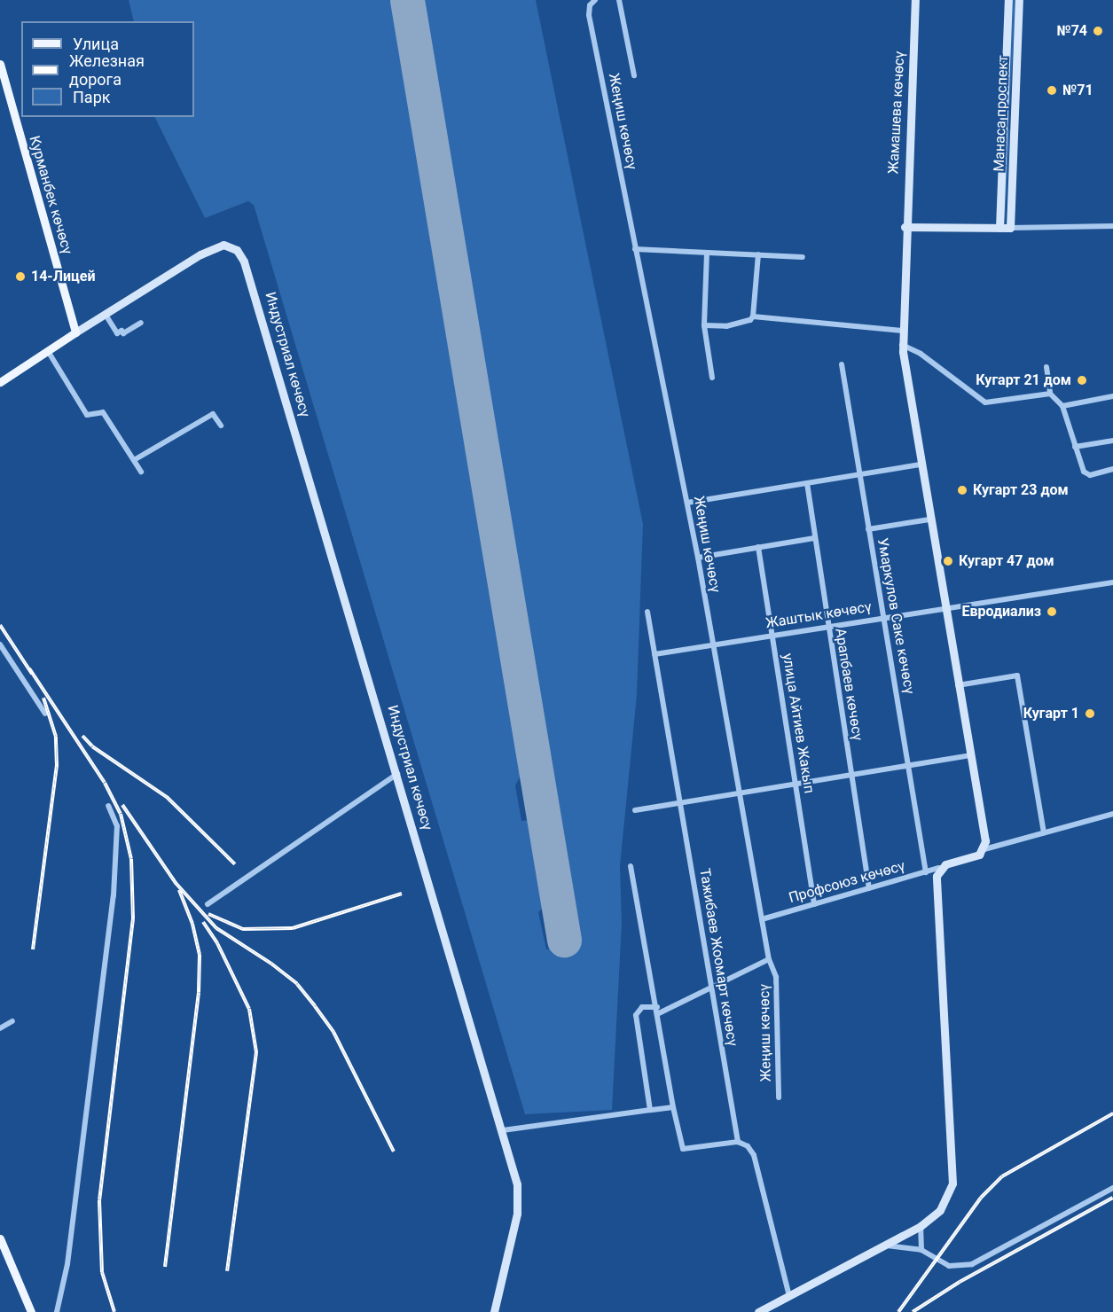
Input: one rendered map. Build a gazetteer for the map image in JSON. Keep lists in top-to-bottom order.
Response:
{
  "streets": {
    "main road": [
      "Жамашева көчөсү",
      "Манаса проспект",
      "Курманбек көчөсү",
      "Индустриал көчөсү"
    ],
    "street": [
      "Жеңиш көчөсү",
      "Жаштык көчөсү",
      "Умаркулов Саке көчөсү",
      "Арапбаев көчөсү",
      "улица Айтиев Жакып",
      "Профсоюз көчөсү",
      "Тажибаев Жоомарт көчөсү"
    ]
  },
  "crossings": [
    ["Жамашева көчөсү", "Жаштык көчөсү"],
    ["Жеңиш көчөсү", "Жаштык көчөсү"],
    ["Жеңиш көчөсү", "Профсоюз көчөсү"],
    ["Жаштык көчөсү", "Умаркулов Саке көчөсү"],
    ["Жаштык көчөсү", "Арапбаев көчөсү"],
    ["Жаштык көчөсү", "улица Айтиев Жакып"],
    ["Жаштык көчөсү", "Тажибаев Жоомарт көчөсү"],
    ["Умаркулов Саке көчөсү", "Профсоюз көчөсү"],
    ["Арапбаев көчөсү", "Профсоюз көчөсү"],
    ["улица Айтиев Жакып", "Профсоюз көчөсү"]
  ],
  "places": [
    "№74",
    "№71",
    "14-Лицей",
    "Кугарт 21 дом",
    "Кугарт 23 дом",
    "Кугарт 47 дом",
    "Евродиализ",
    "Кугарт 1"
  ],
  "legend": ["Улица", "Железная дорога", "Парк"]
}
